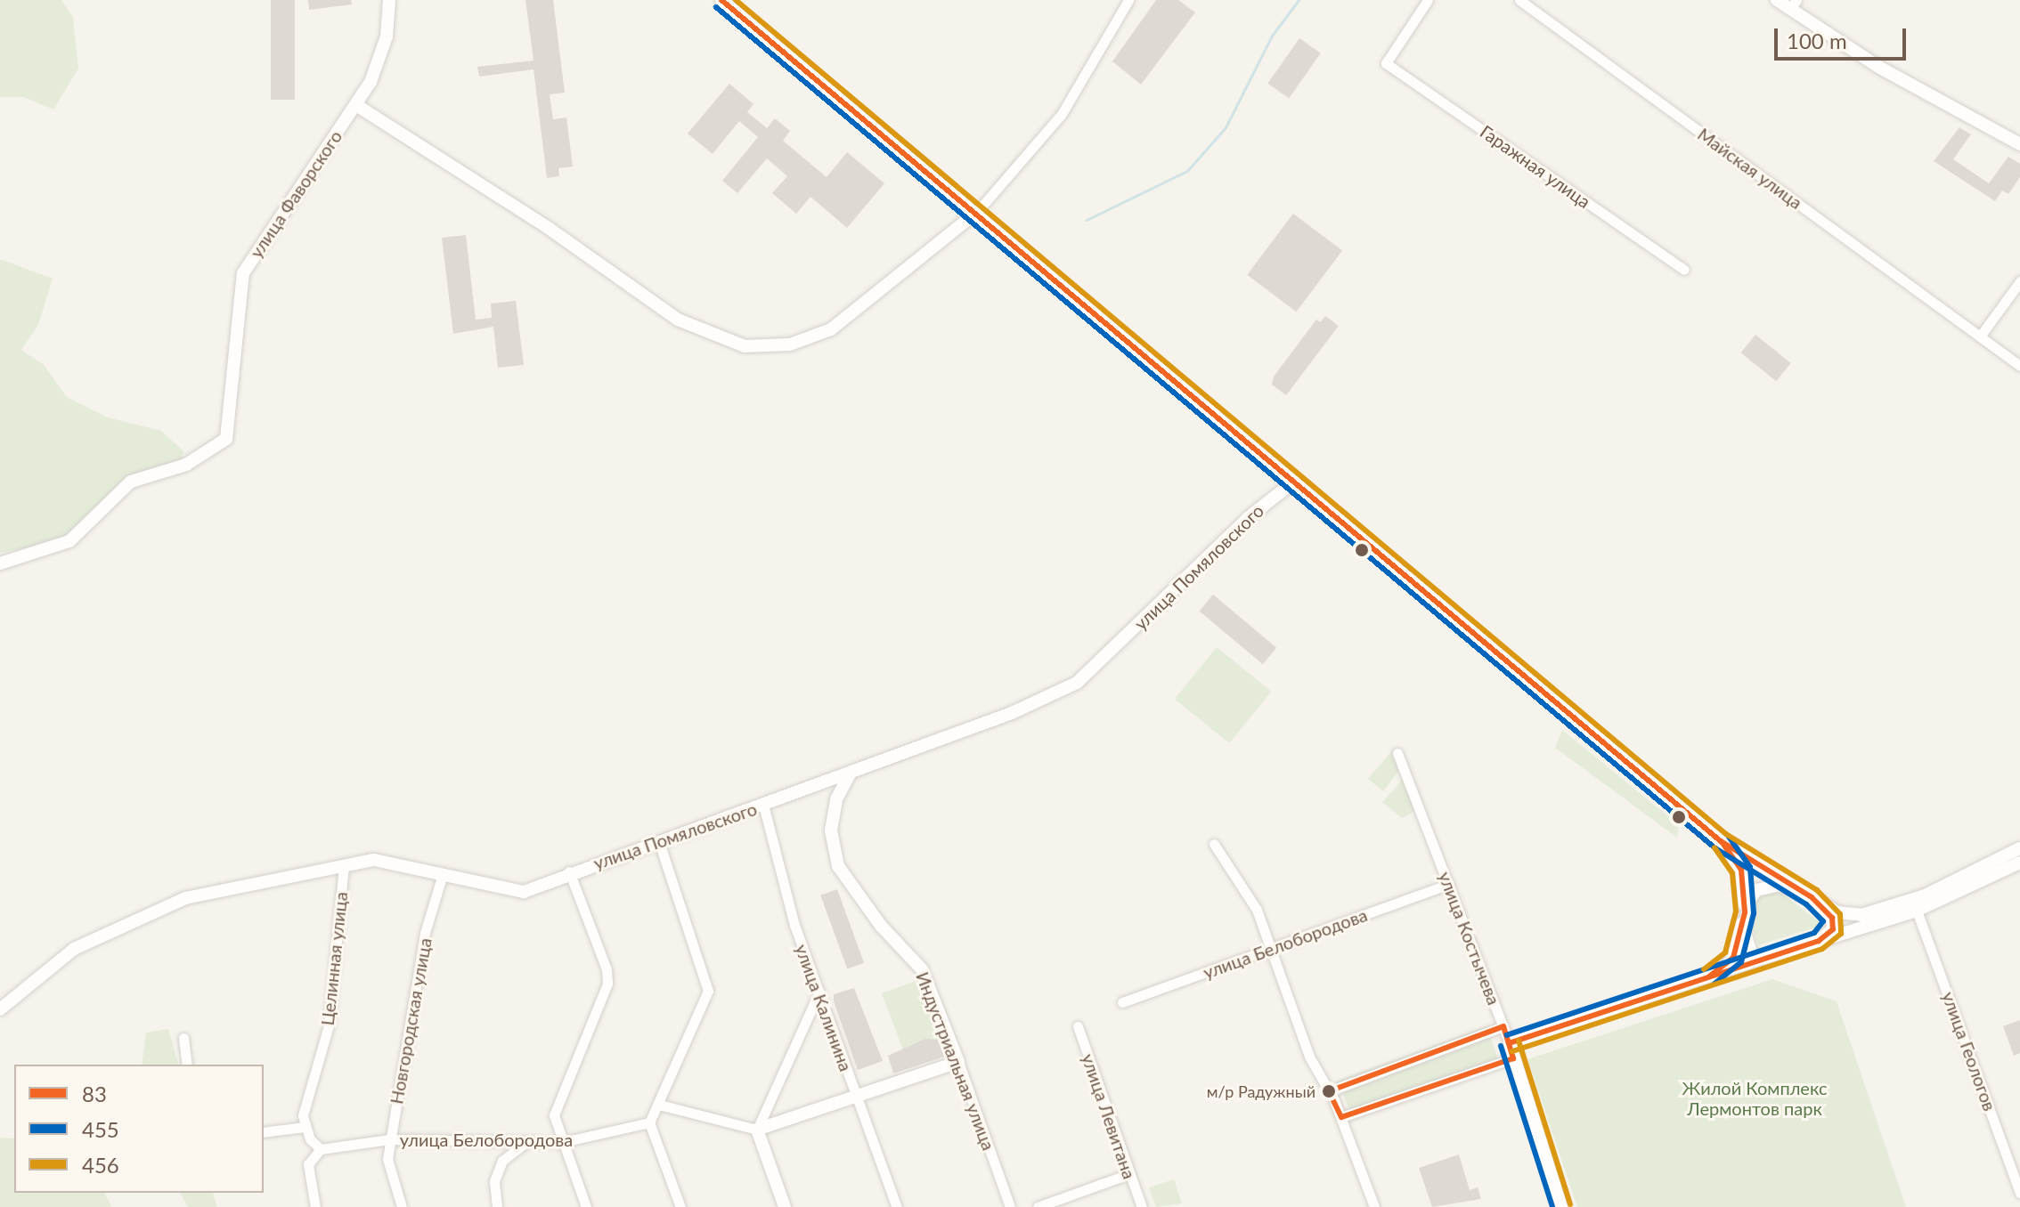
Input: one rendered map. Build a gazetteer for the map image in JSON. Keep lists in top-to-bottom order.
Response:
{
  "streets": {
    "street": [
      "Гаражная улица",
      "Майская улица",
      "улица Фаворского",
      "улица Помяловского",
      "улица Костычева",
      "улица Белобородова",
      "Целинная улица",
      "улица Калинина",
      "Новгородская улица",
      "улица Геологов",
      "Индустриальная улица",
      "улица Левитана"
    ]
  },
  "crossings": [
    ["улица Помяловского", "Целинная улица"],
    ["улица Помяловского", "улица Калинина"],
    ["улица Помяловского", "Новгородская улица"],
    ["улица Помяловского", "Индустриальная улица"],
    ["улица Костычева", "улица Белобородова"],
    ["улица Белобородова", "Новгородская улица"]
  ],
  "parks": ["Жилой Комплекс Лермонтов парк"],
  "places": ["м/р Радужный"],
  "lines": ["transit line 83", "transit line 456", "transit line 455"],
  "legend": ["83", "455", "456"],
  "scale_bar": "100 m"
}
